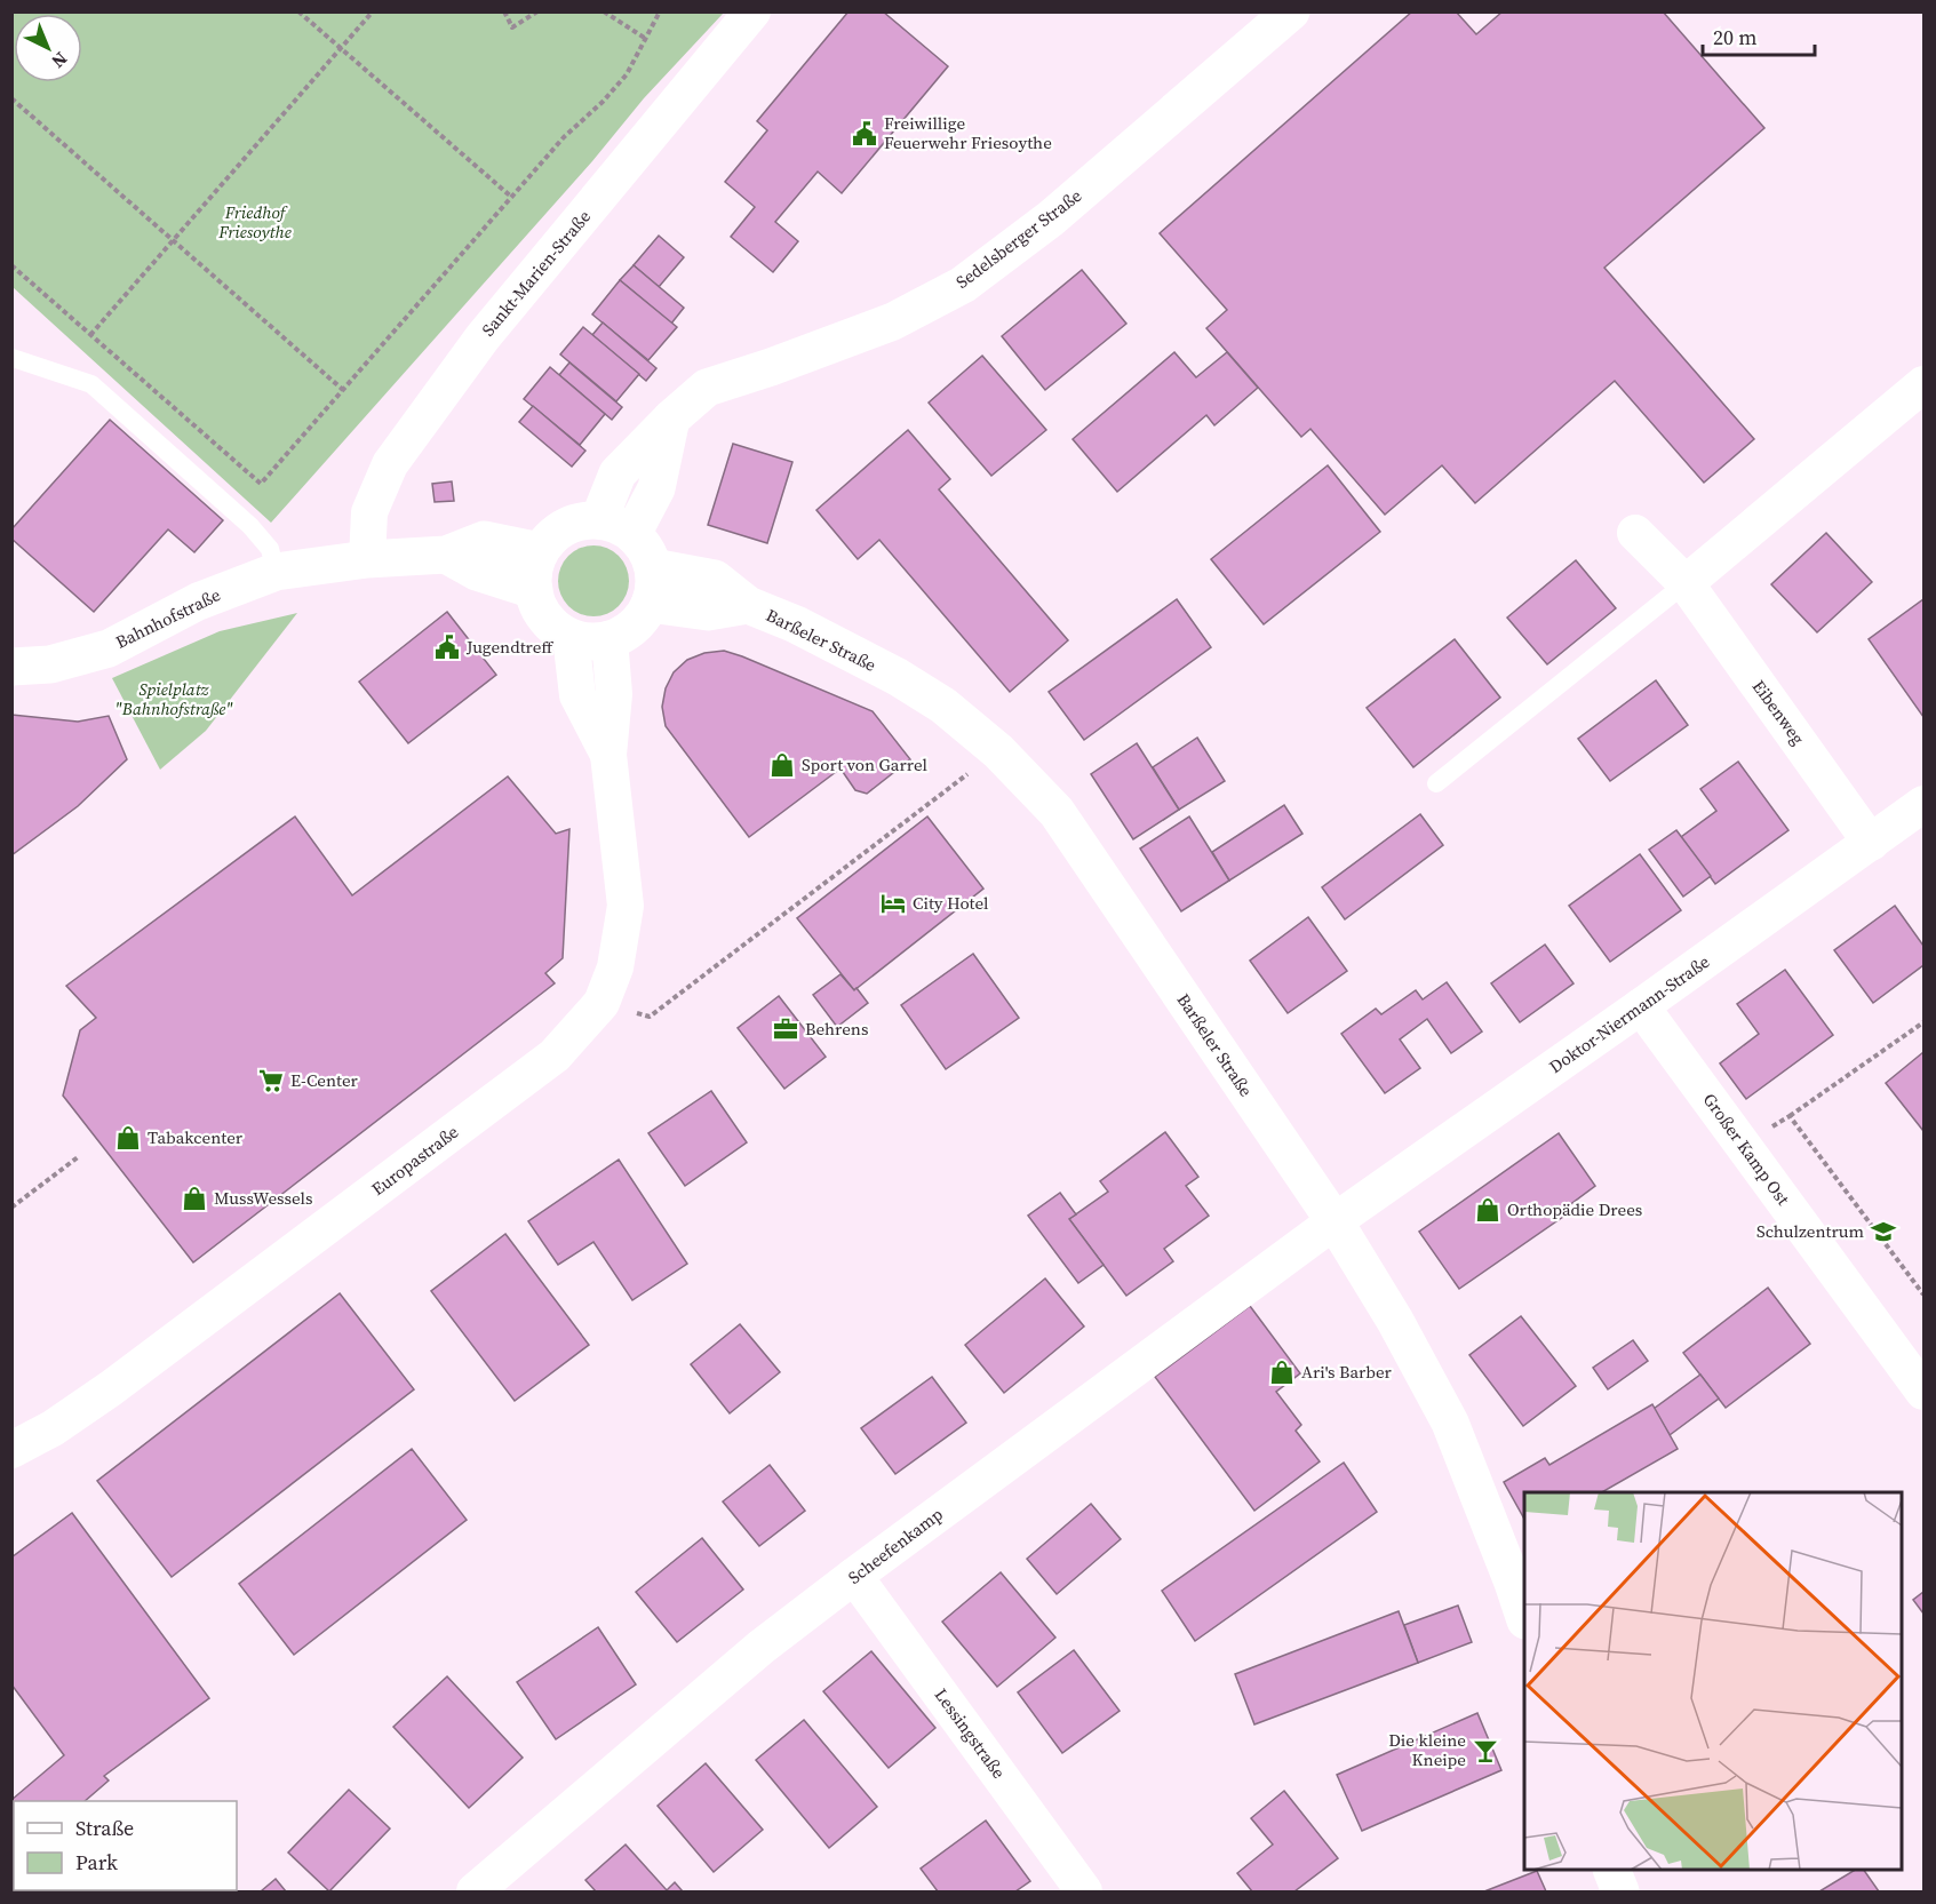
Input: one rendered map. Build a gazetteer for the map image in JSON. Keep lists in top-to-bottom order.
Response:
{
  "streets": {
    "street": [
      "Sedelsberger Straße",
      "Sankt-Marien-Straße",
      "Bahnhofstraße",
      "Barßeler Straße",
      "Eibenweg",
      "Doktor-Niermann-Straße",
      "Großer Kamp Ost",
      "Europastraße",
      "Scheefenkamp",
      "Lessingstraße"
    ]
  },
  "crossings": [
    ["Sedelsberger Straße", "Bahnhofstraße"],
    ["Sedelsberger Straße", "Barßeler Straße"],
    ["Sedelsberger Straße", "Europastraße"],
    ["Sankt-Marien-Straße", "Bahnhofstraße"],
    ["Bahnhofstraße", "Barßeler Straße"],
    ["Bahnhofstraße", "Europastraße"],
    ["Barßeler Straße", "Doktor-Niermann-Straße"],
    ["Barßeler Straße", "Europastraße"],
    ["Barßeler Straße", "Scheefenkamp"],
    ["Eibenweg", "Doktor-Niermann-Straße"],
    ["Doktor-Niermann-Straße", "Großer Kamp Ost"],
    ["Doktor-Niermann-Straße", "Scheefenkamp"],
    ["Scheefenkamp", "Lessingstraße"]
  ],
  "parks": ["Friedhof Friesoythe", "Spielplatz \"Bahnhofstraße\""],
  "places": {
    "public building": ["Freiwillige Feuerwehr Friesoythe", "Jugendtreff"],
    "shop": [
      "Sport von Garrel",
      "Tabakcenter",
      "MussWessels",
      "Orthopädie Drees",
      "Ari's Barber"
    ],
    "hotel": ["City Hotel"],
    "office": ["Behrens"],
    "supermarket": ["E-Center"],
    "school or university": ["Schulzentrum"],
    "bar": ["Die kleine Kneipe"]
  },
  "legend": ["Straße", "Park"],
  "scale_bar": "20 m",
  "north": "bottom right"
}
